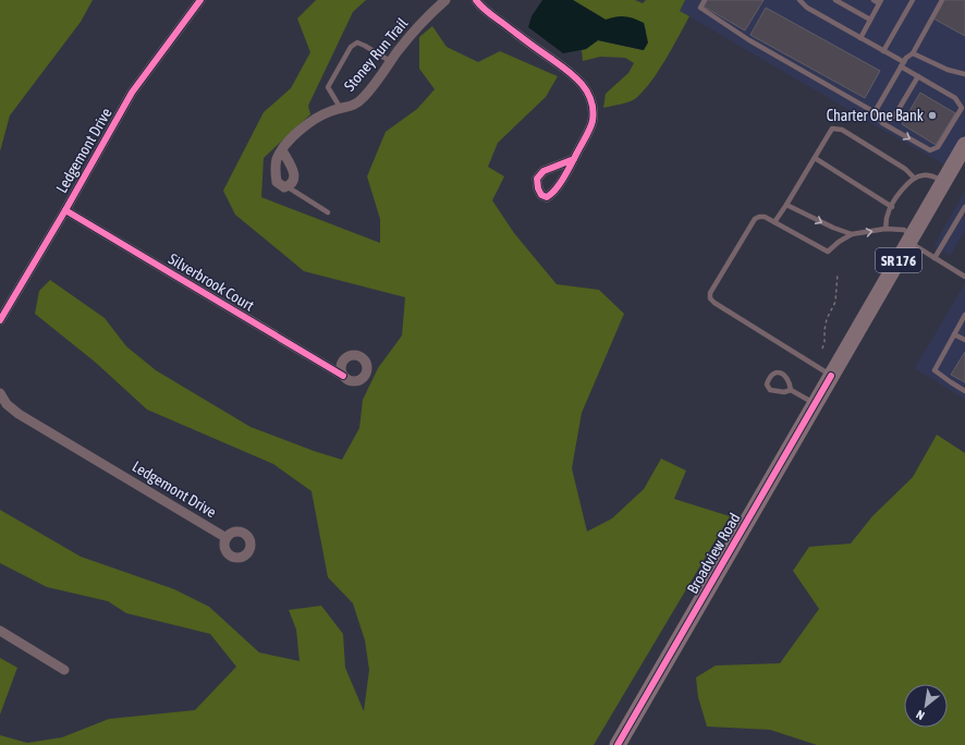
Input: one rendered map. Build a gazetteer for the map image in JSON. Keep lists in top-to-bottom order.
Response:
{
  "streets": {
    "main road": ["SR 176", "Broadview Road"],
    "street": ["Stoney Run Trail", "Ledgemont Drive", "Silverbrook Court"]
  },
  "crossings": [
    ["Ledgemont Drive", "Silverbrook Court"]
  ],
  "places": ["Charter One Bank"],
  "north": "bottom left"
}
